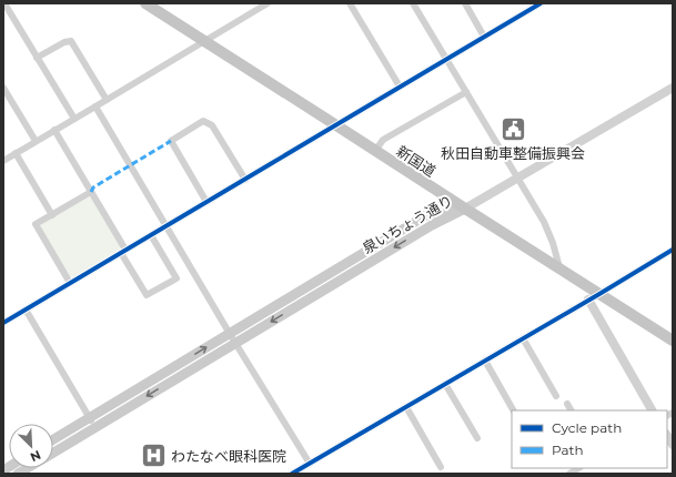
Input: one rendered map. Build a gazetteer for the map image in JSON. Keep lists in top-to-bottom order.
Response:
{
  "streets": {
    "main road": ["新国道", "泉いちょう通り"]
  },
  "crossings": [
    ["新国道", "泉いちょう通り"]
  ],
  "places": {
    "public building": ["秋田自動車整備振興会"],
    "hospital": ["わたなべ眼科医院"]
  },
  "legend": ["Cycle path", "Path"],
  "north": "bottom right"
}
